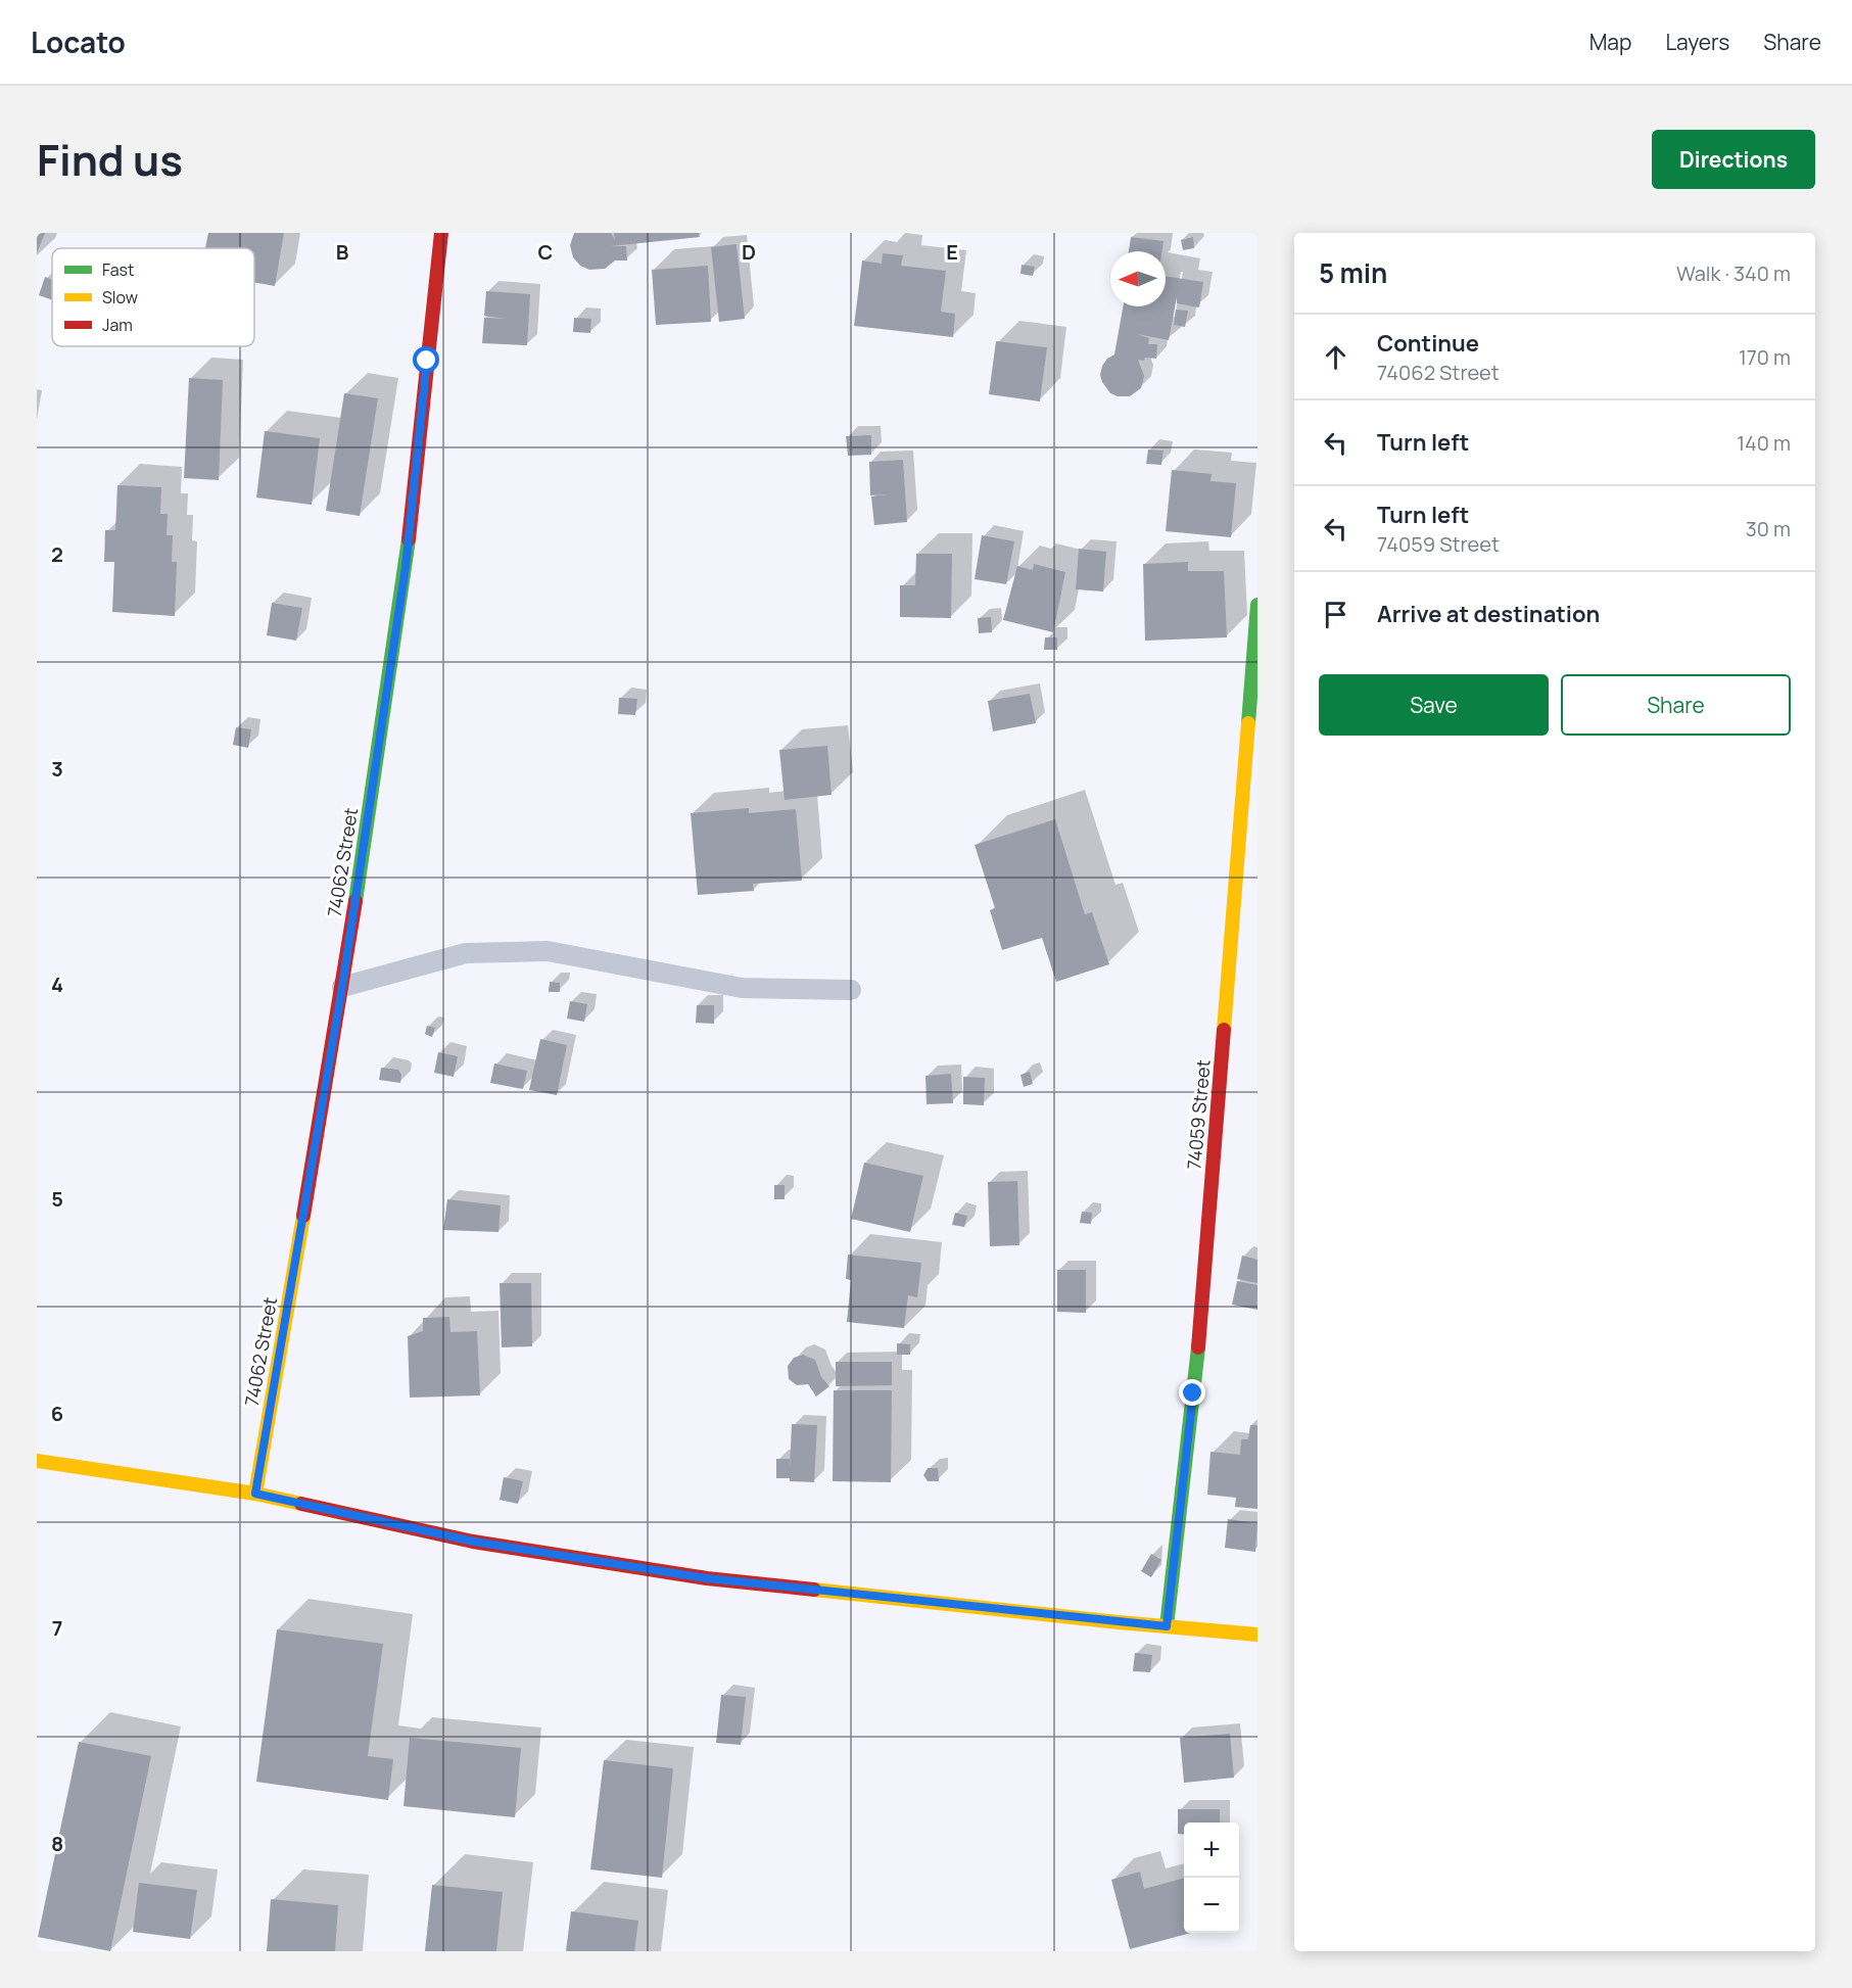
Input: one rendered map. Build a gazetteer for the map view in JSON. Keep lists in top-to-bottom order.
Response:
{
  "streets": {
    "street": ["74062 Street", "74059 Street"]
  },
  "legend": ["Fast", "Slow", "Jam"],
  "north": "left",
  "page": {
    "header": "Locato",
    "nav": ["Map", "Layers", "Share"],
    "title": "Find us",
    "buttons": [
      "Directions",
      ["Save", "Share"]
    ],
    "heading": ["5 min", "Walk · 340 m"],
    "list": [
      ["Continue", "74062 Street", "170 m"],
      ["Turn left", "140 m"],
      ["Turn left", "74059 Street", "30 m"],
      "Arrive at destination"
    ],
    "map_buttons": ["+", "−"]
  },
  "grid": {
    "columns": [
      "B",
      "C",
      "D",
      "E"
    ],
    "rows": [
      "2",
      "3",
      "4",
      "5",
      "6",
      "7",
      "8"
    ]
  }
}
